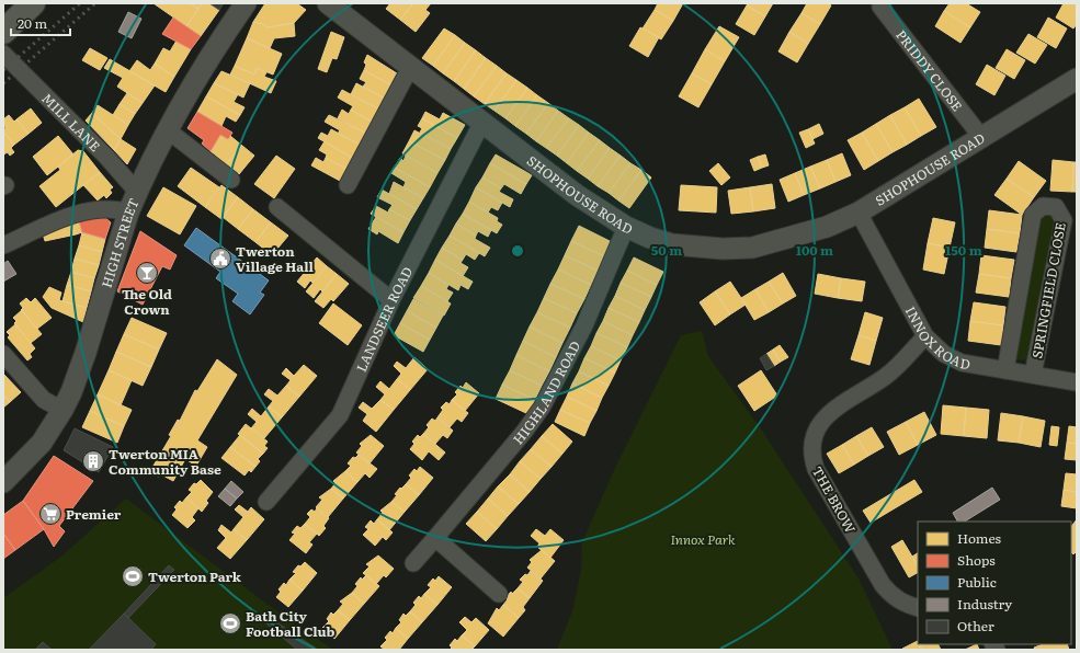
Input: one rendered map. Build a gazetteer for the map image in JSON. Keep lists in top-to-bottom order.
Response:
{
  "streets": {
    "street": [
      "PRIDDY CLOSE",
      "MILL LANE",
      "SHOPHOUSE ROAD",
      "HIGH STREET",
      "SPRINGFIELD CLOSE",
      "LANDSEER ROAD",
      "INNOX ROAD",
      "HIGHLAND ROAD",
      "THE BROW"
    ]
  },
  "crossings": [
    ["PRIDDY CLOSE", "SHOPHOUSE ROAD"],
    ["MILL LANE", "HIGH STREET"],
    ["SHOPHOUSE ROAD", "LANDSEER ROAD"],
    ["SHOPHOUSE ROAD", "INNOX ROAD"],
    ["SHOPHOUSE ROAD", "HIGHLAND ROAD"],
    ["SPRINGFIELD CLOSE", "INNOX ROAD"],
    ["INNOX ROAD", "THE BROW"]
  ],
  "parks": ["Innox Park"],
  "places": {
    "public building": ["Twerton Village Hall"],
    "bar": ["The Old Crown"],
    "building": ["Twerton MIA Community Base"],
    "supermarket": ["Premier"],
    "sports": ["Twerton Park", "Bath City Football Club"]
  },
  "legend": [
    "Homes",
    "Shops",
    "Public",
    "Industry",
    "Other"
  ],
  "scale_bar": "20 m",
  "rings": ["50 m", "100 m", "150 m"]
}
